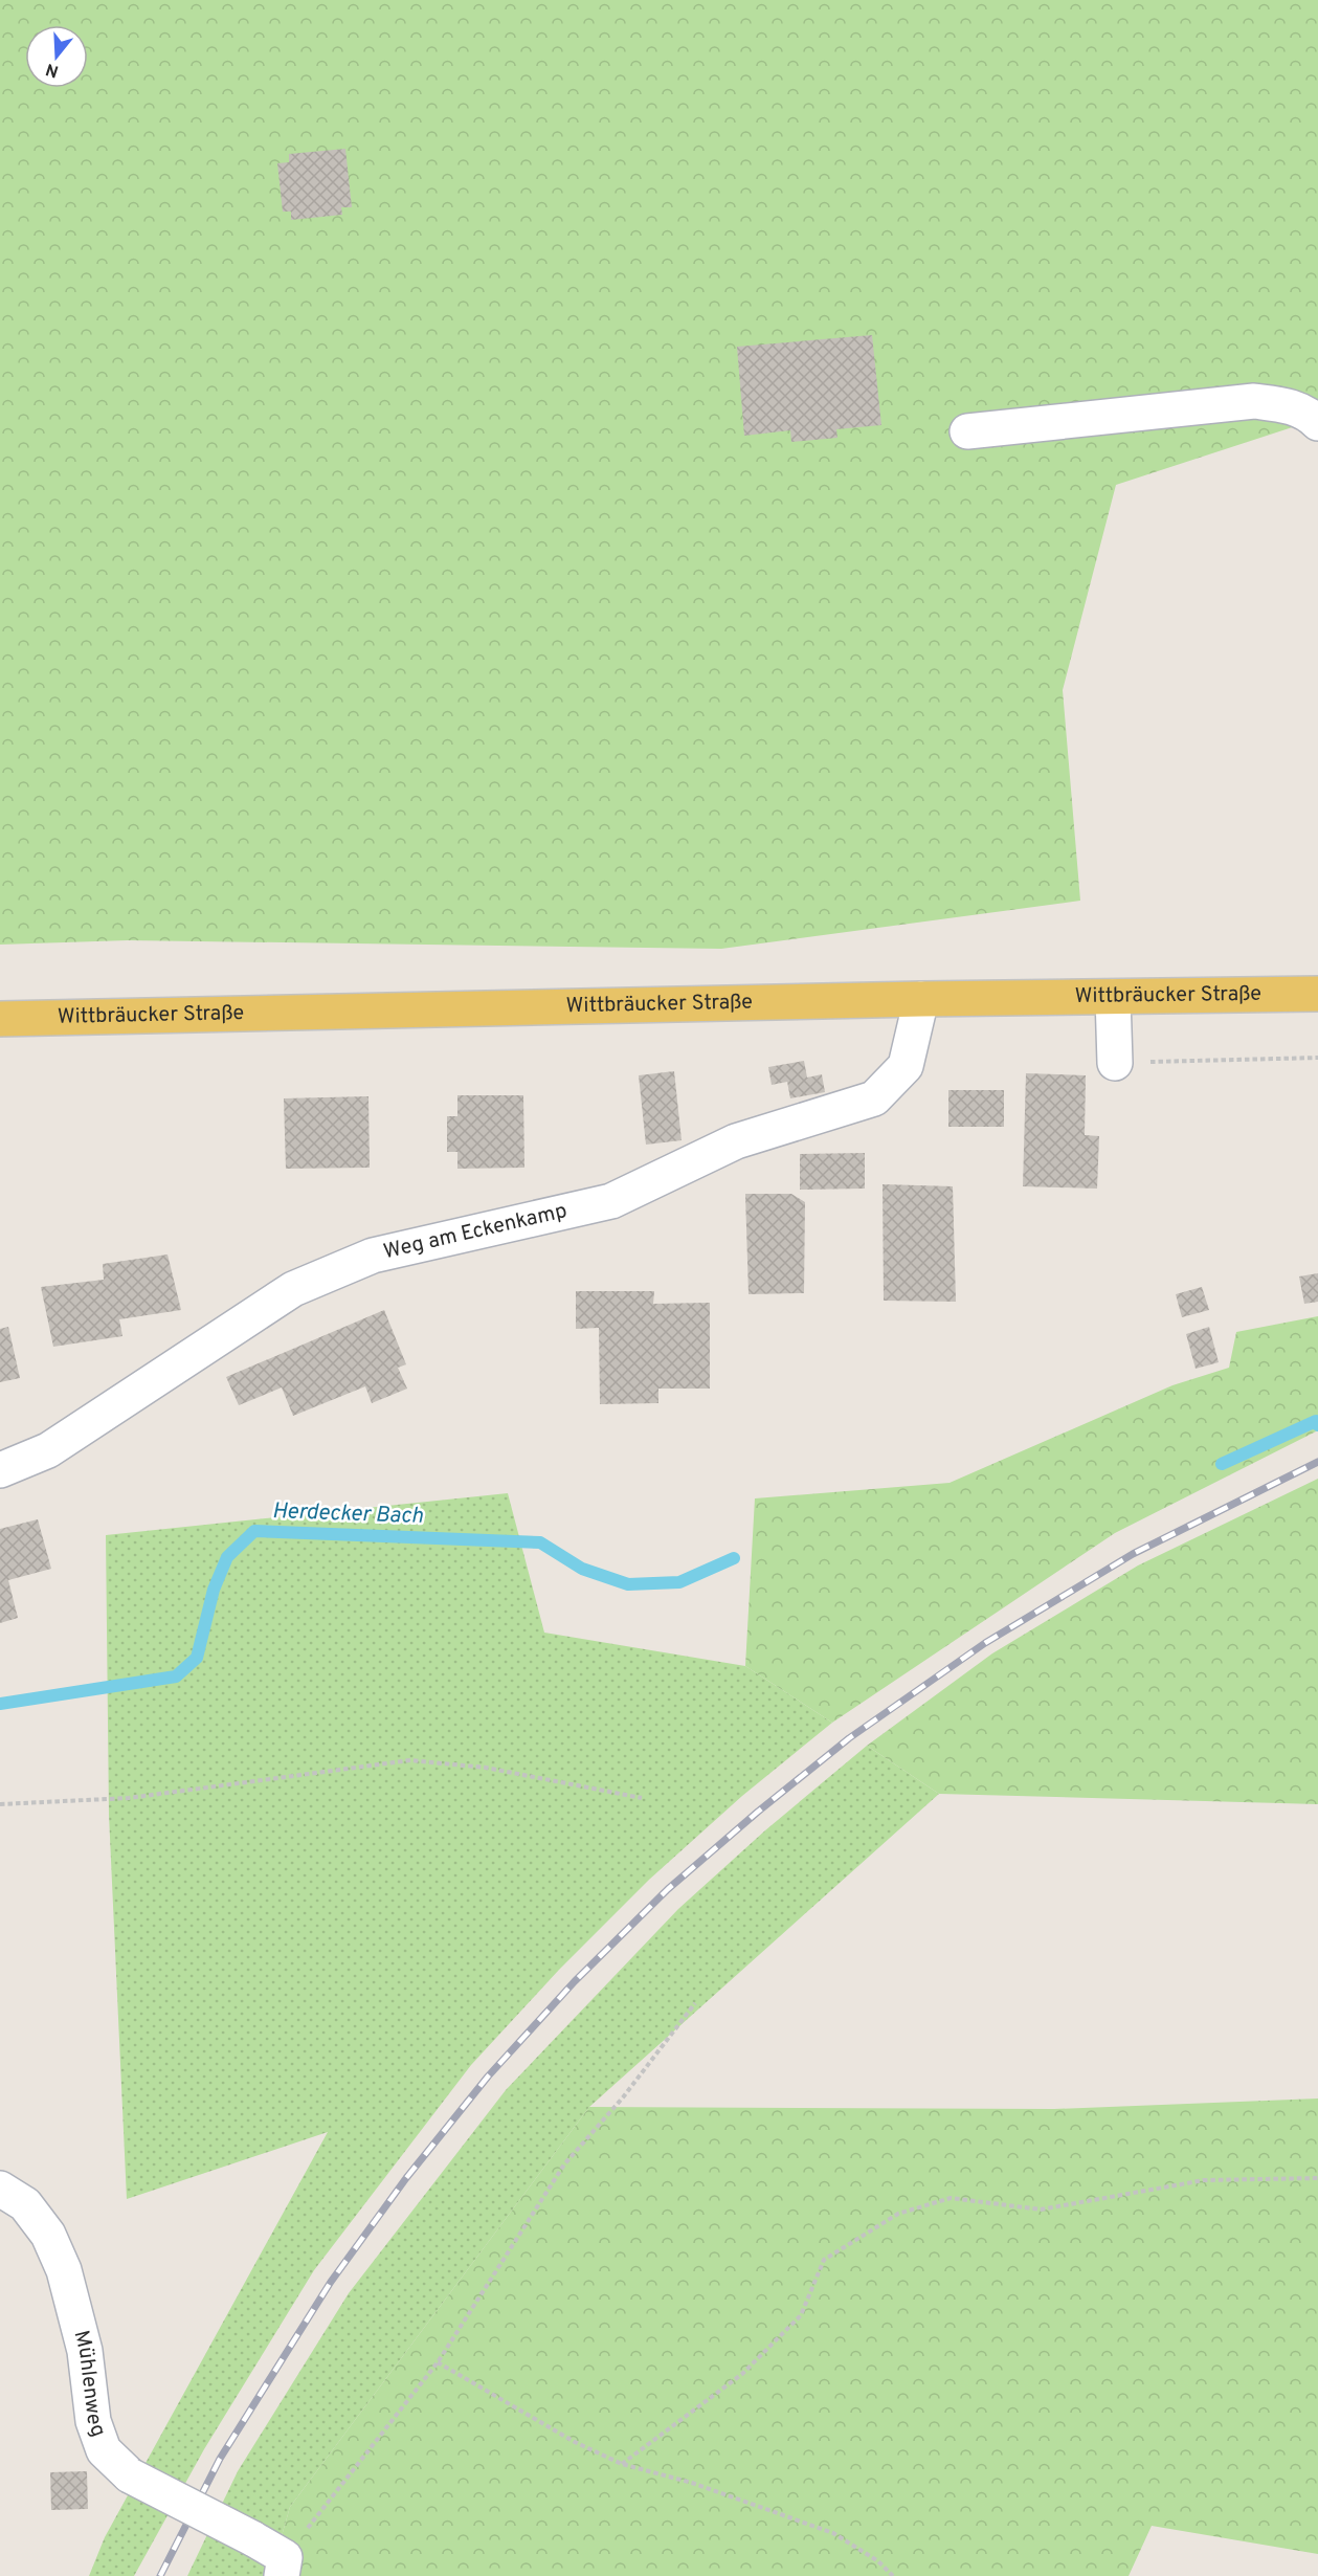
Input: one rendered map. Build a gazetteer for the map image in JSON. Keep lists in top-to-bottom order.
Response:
{
  "streets": {
    "main road": ["Wittbräucker Straße"],
    "street": ["Weg am Eckenkamp", "Mühlenweg"]
  },
  "crossings": [
    ["Wittbräucker Straße", "Weg am Eckenkamp"]
  ],
  "water": ["Herdecker Bach"],
  "north": "bottom"
}
